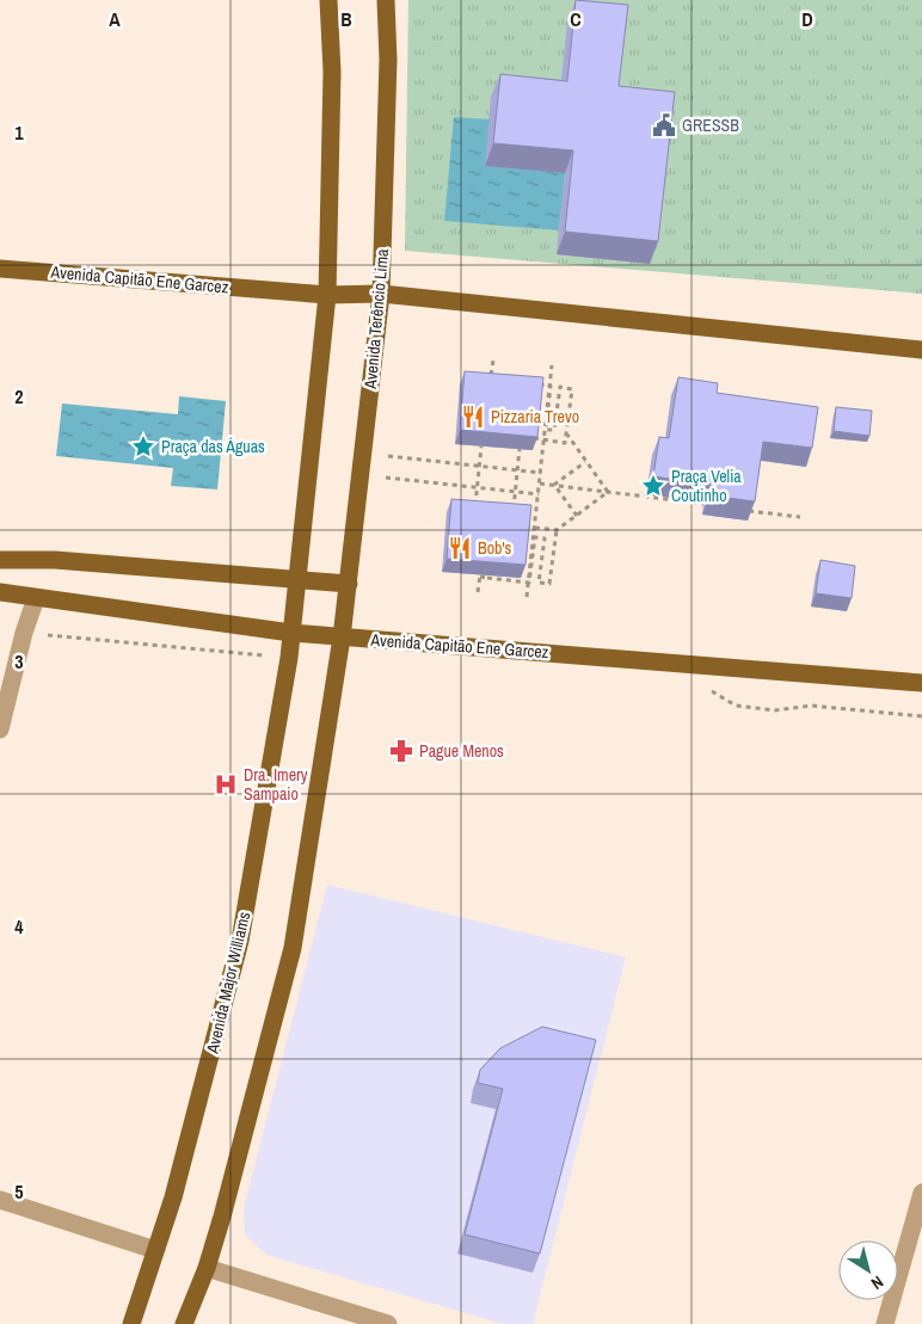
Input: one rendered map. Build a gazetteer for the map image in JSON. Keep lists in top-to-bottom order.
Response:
{
  "streets": {
    "main road": ["Avenida Capitão Ene Garcez", "Avenida Terêncio Lima", "Avenida Major Williams"]
  },
  "crossings": [
    ["Avenida Capitão Ene Garcez", "Avenida Terêncio Lima"],
    ["Avenida Capitão Ene Garcez", "Avenida Major Williams"]
  ],
  "places": {
    "public building": ["GRESSB"],
    "restaurant": ["Pizzaria Trevo", "Bob's"],
    "place": ["Praça das Águas", "Praça Velia Coutinho"],
    "pharmacy": ["Pague Menos"],
    "hospital": ["Dra. Imery Sampaio"]
  },
  "north": "bottom right",
  "grid": {
    "columns": [
      "A",
      "B",
      "C",
      "D"
    ],
    "rows": [
      "1",
      "2",
      "3",
      "4",
      "5"
    ]
  }
}
